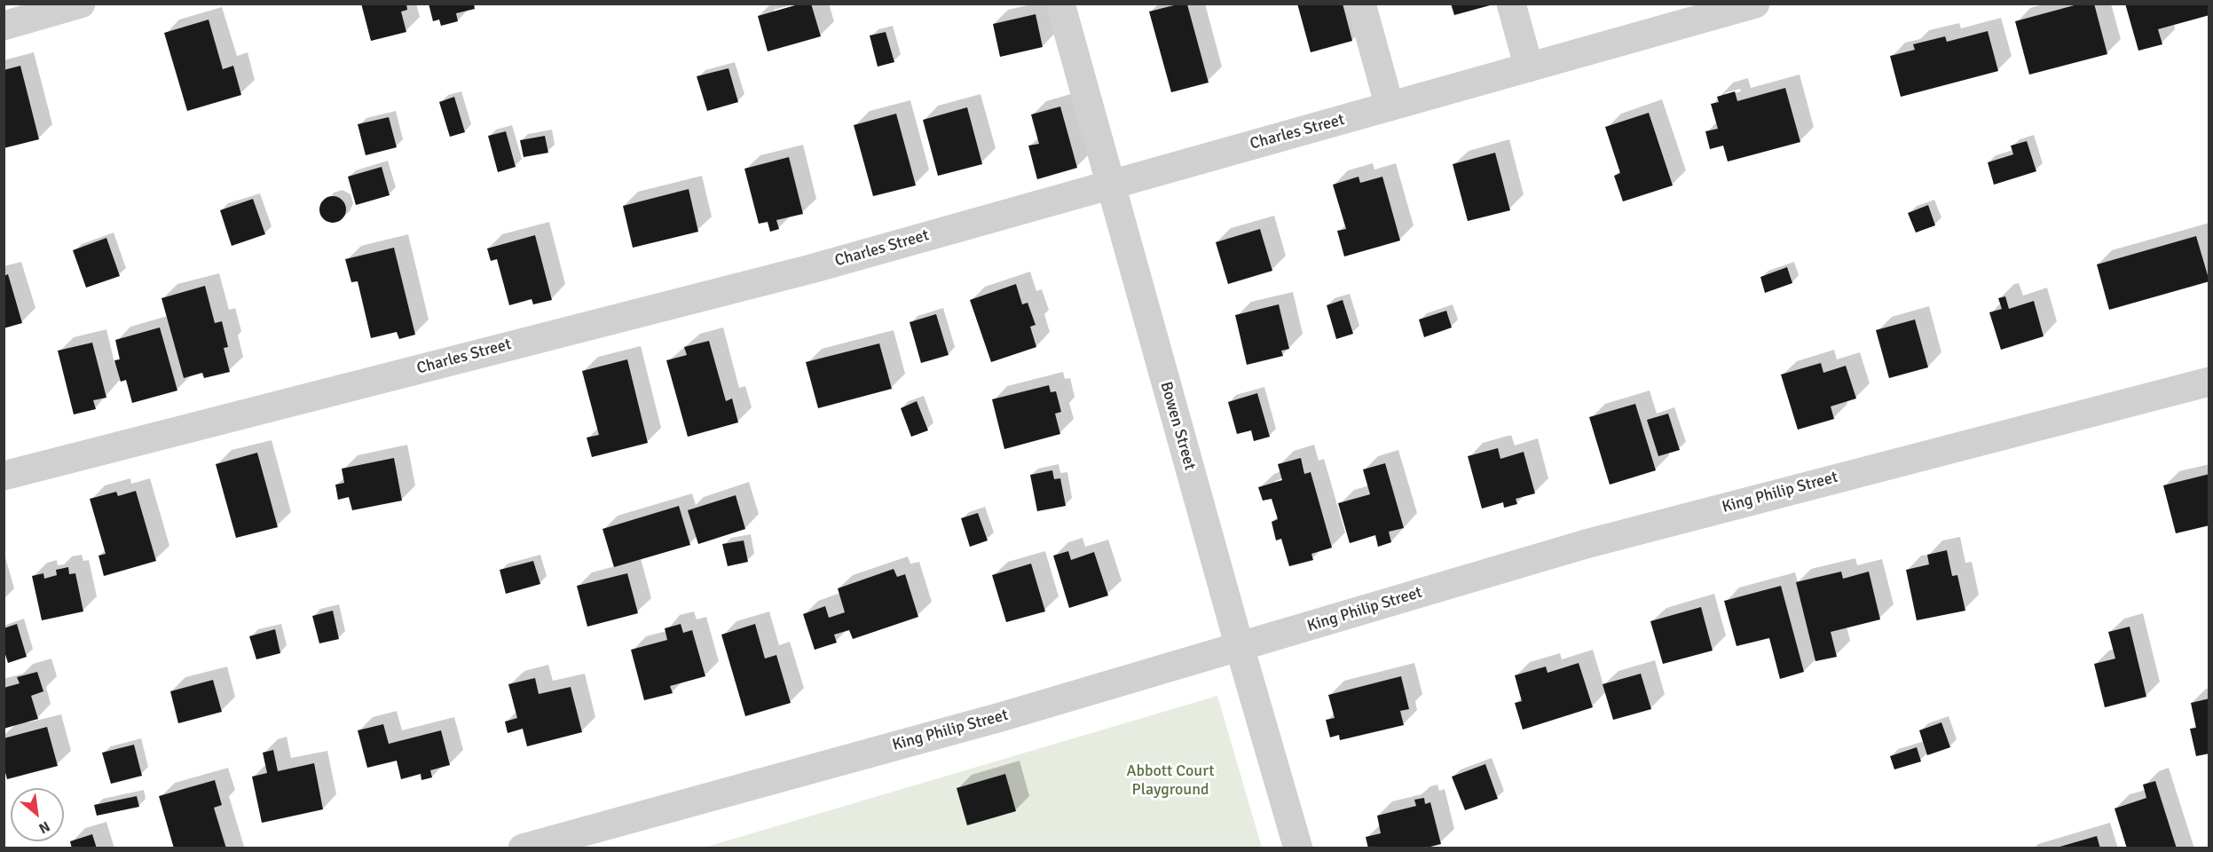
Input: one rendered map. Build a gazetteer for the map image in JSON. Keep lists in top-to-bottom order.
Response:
{
  "streets": {
    "street": ["Charles Street", "Bowen Street", "King Philip Street"]
  },
  "crossings": [
    ["Charles Street", "Bowen Street"],
    ["Bowen Street", "King Philip Street"]
  ],
  "parks": ["Abbott Court Playground"],
  "north": "bottom right"
}
